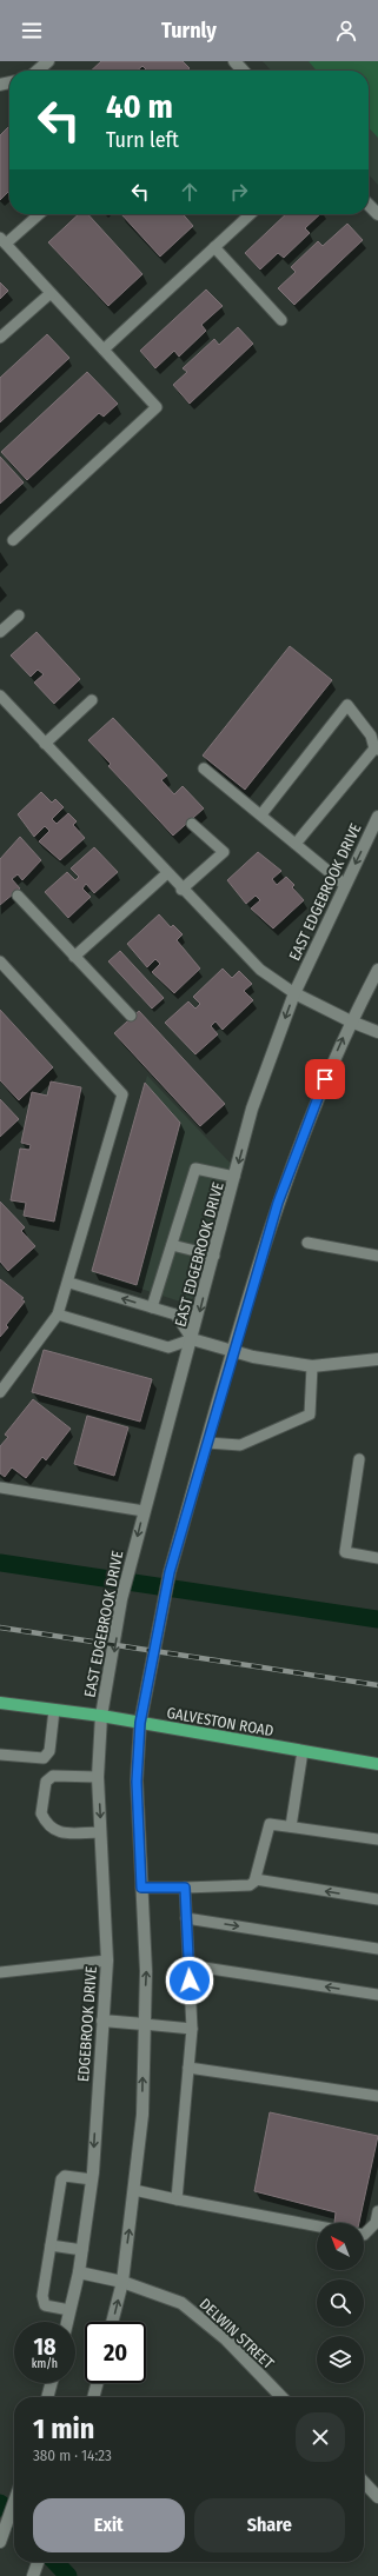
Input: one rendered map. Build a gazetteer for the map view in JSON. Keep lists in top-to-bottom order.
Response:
{
  "streets": {
    "main road": [
      "EAST EDGEBROOK DRIVE",
      "GALVESTON ROAD",
      "EDGEBROOK DRIVE",
      "DELWIN STREET"
    ]
  },
  "crossings": [
    ["EAST EDGEBROOK DRIVE", "GALVESTON ROAD"],
    ["EAST EDGEBROOK DRIVE", "EDGEBROOK DRIVE"],
    ["GALVESTON ROAD", "EDGEBROOK DRIVE"],
    ["EDGEBROOK DRIVE", "DELWIN STREET"]
  ],
  "north": "top left",
  "page": {
    "header": "Turnly",
    "turn": ["40 m", "Turn left"],
    "speed": "18 km/h",
    "limit": "20",
    "heading": ["1 min", "380 m · 14:23"],
    "buttons": ["Exit", "Share"]
  }
}
